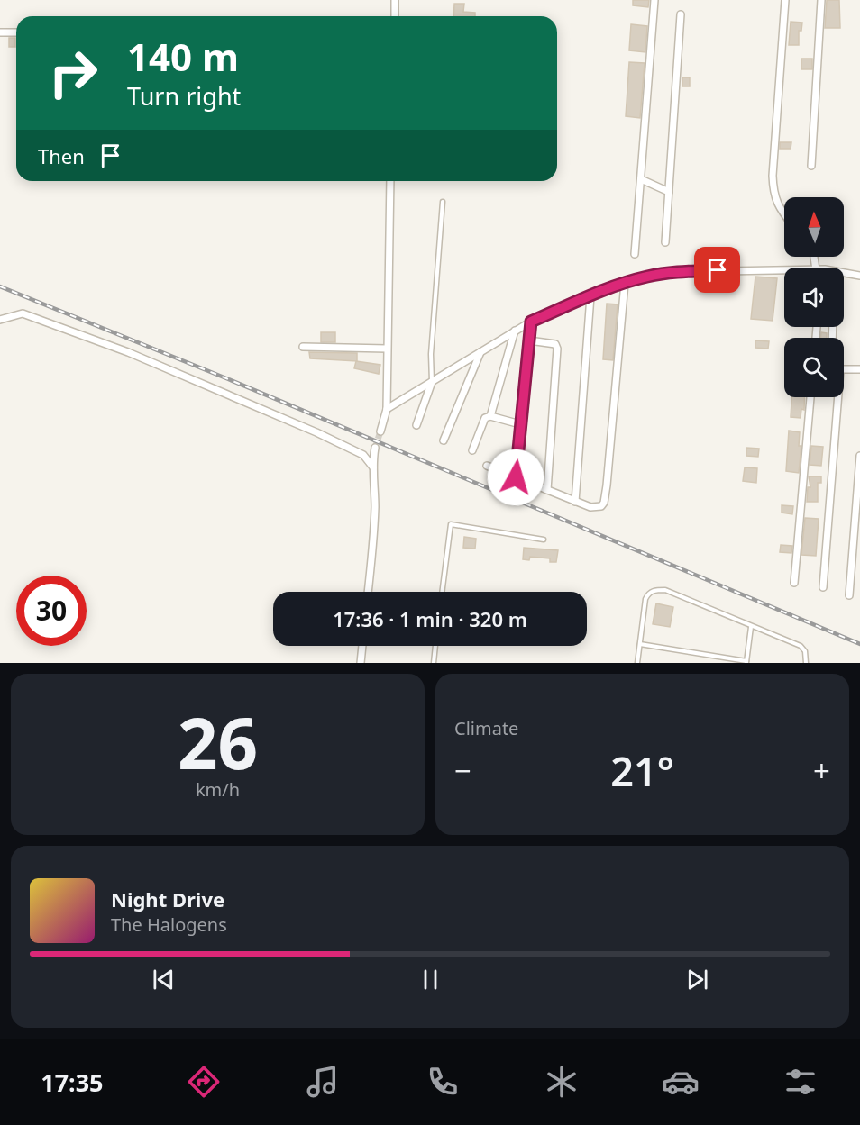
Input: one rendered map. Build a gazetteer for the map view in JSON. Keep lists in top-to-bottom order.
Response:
{
  "north": "top",
  "page": {
    "turn": ["140 m", "Turn right"],
    "then": "Then",
    "limit": "30",
    "trip": "17:36 · 1 min · 320 m",
    "tile": [
      ["26", "km/h"],
      "Climate"
    ],
    "heat": ["−", "21°", "+"],
    "song": ["Night Drive", "The Halogens"],
    "tabs": "17:35"
  }
}
